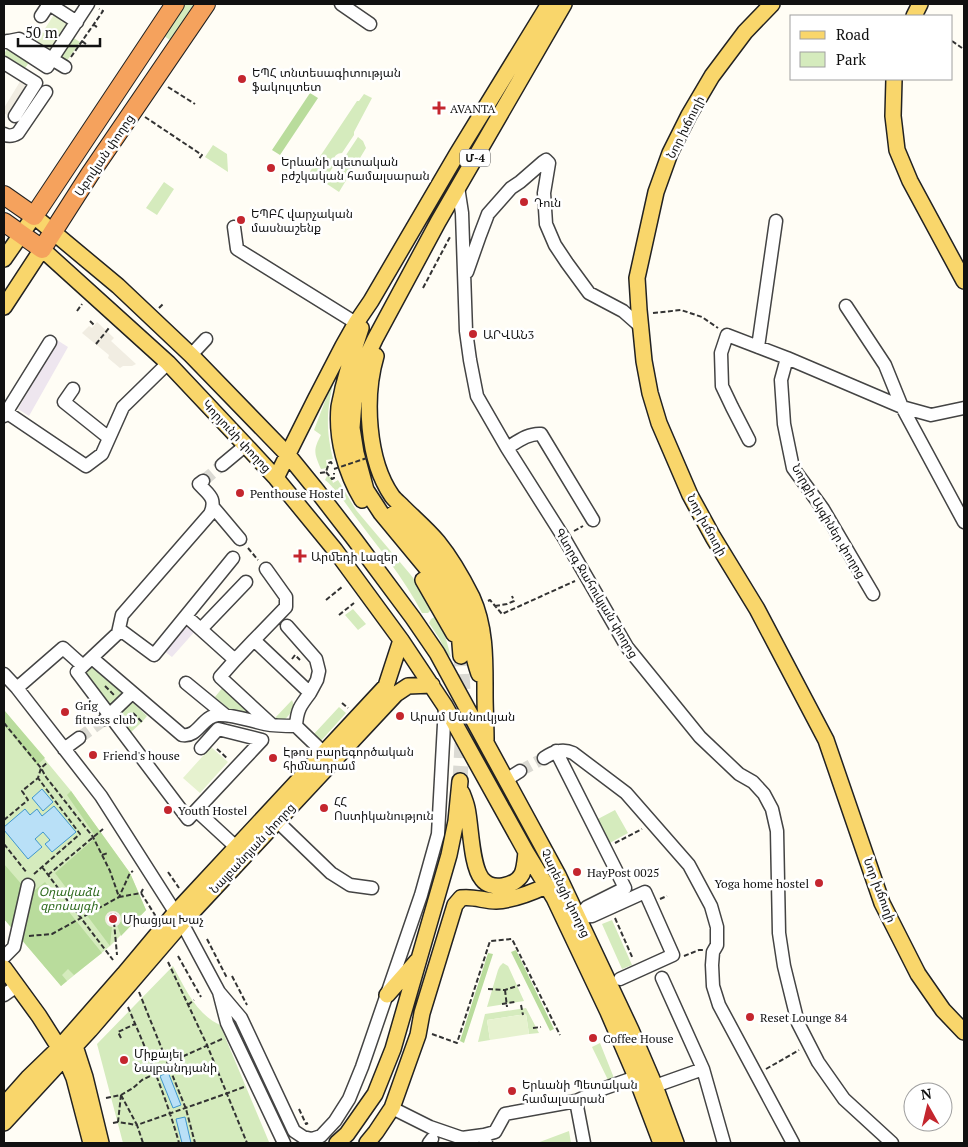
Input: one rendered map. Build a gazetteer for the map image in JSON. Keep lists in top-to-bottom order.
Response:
{
  "streets": {
    "highway": ["Աբովյան փողոց", "Կորյունի փողոց"],
    "main road": [
      "Նոր խճուղի",
      "Մ-4",
      "Նալբանդյան փողոց",
      "Չարենցի փողոց"
    ],
    "street": ["Նորքի Այգիներ փողոց", "Գևորգ Ջահուկյան փողոց"]
  },
  "crossings": [
    ["Աբովյան փողոց", "Կորյունի փողոց"],
    ["Մ-4", "Գևորգ Ջահուկյան փողոց"],
    ["Կորյունի փողոց", "Նալբանդյան փողոց"],
    ["Կորյունի փողոց", "Չարենցի փողոց"],
    ["Նալբանդյան փողոց", "Չարենցի փողոց"]
  ],
  "parks": ["Օղակաձև զբոսայգի"],
  "places": {
    "other": [
      "ԵՊՀ տնտեսագիտության ֆակուլտետ",
      "Երևանի պետական բժշկական համալսարան",
      "Դուն",
      "ԵՊԲՀ վարչական մասնաշենք",
      "ԱՐՎԱՆ3",
      "Penthouse Hostel",
      "Grig fitness club",
      "Արամ Մանուկյան",
      "Friend's house",
      "Էթոս բարեգործական հիմնադրամ",
      "ՀՀ Ոստիկանություն",
      "Youth Hostel",
      "HayPost 0025",
      "Yoga home hostel",
      "Միացյալ Խաչ",
      "Reset Lounge 84",
      "Coffee House",
      "Միքայել Նալբանդյանի",
      "Երևանի Պետական համալսարան"
    ],
    "health": ["AVANTA", "Արմեդի Լազեր"]
  },
  "legend": ["Road", "Park"],
  "scale_bar": "50 m",
  "north": "top"
}
